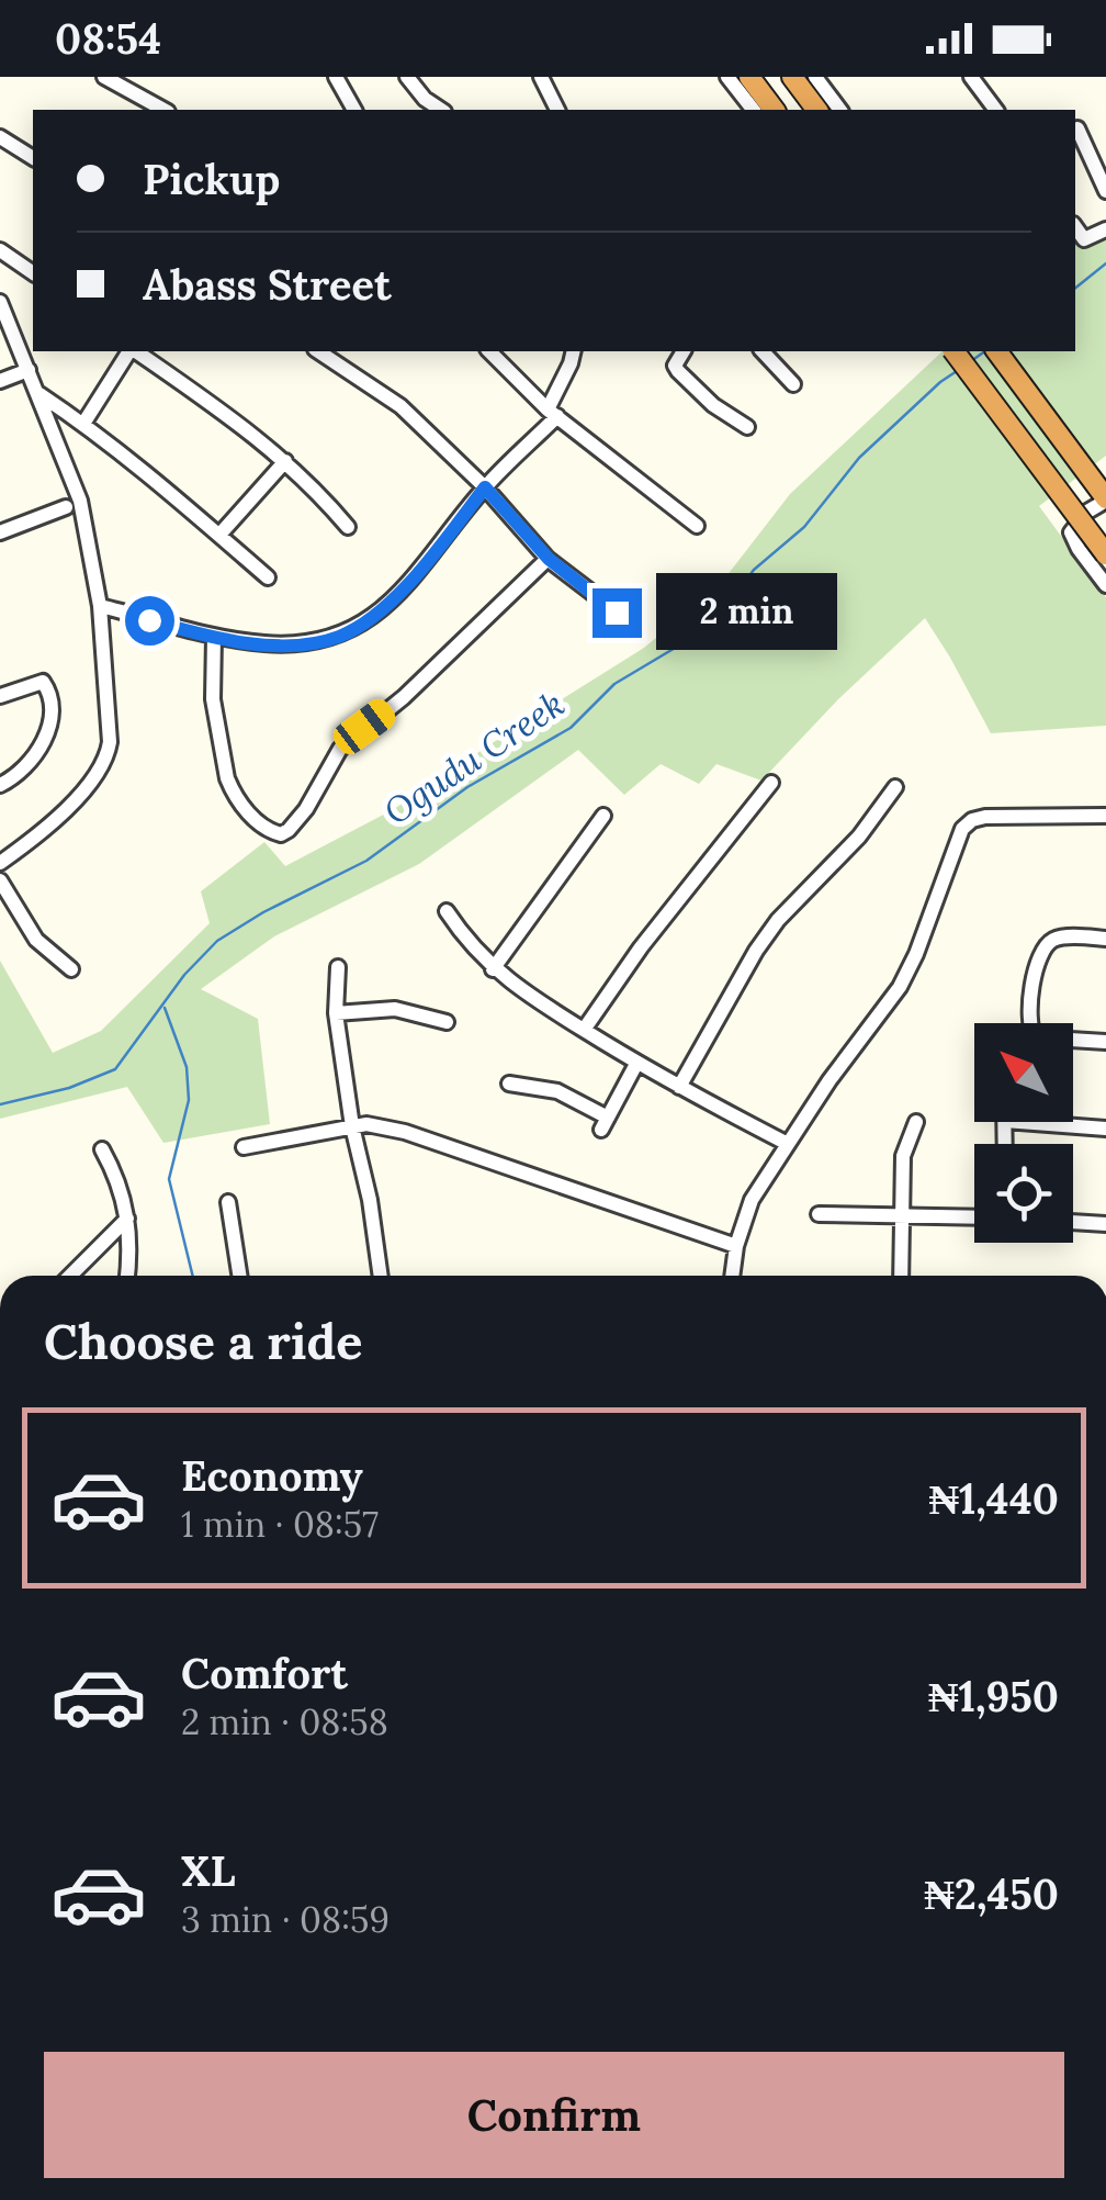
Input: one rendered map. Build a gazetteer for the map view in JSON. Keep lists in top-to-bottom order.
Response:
{
  "water": ["Ogudu Creek"],
  "north": "top left",
  "page": {
    "status": "08:54",
    "banner": ["Pickup", "Abass Street"],
    "bubble": "2 min",
    "heading": "Choose a ride",
    "list": [
      {
        "name": "Economy",
        "note": "1 min · 08:57",
        "value": "₦1,440"
      },
      {
        "name": "Comfort",
        "note": "2 min · 08:58",
        "value": "₦1,950"
      },
      {
        "name": "XL",
        "note": "3 min · 08:59",
        "value": "₦2,450"
      }
    ],
    "buttons": "Confirm"
  }
}
